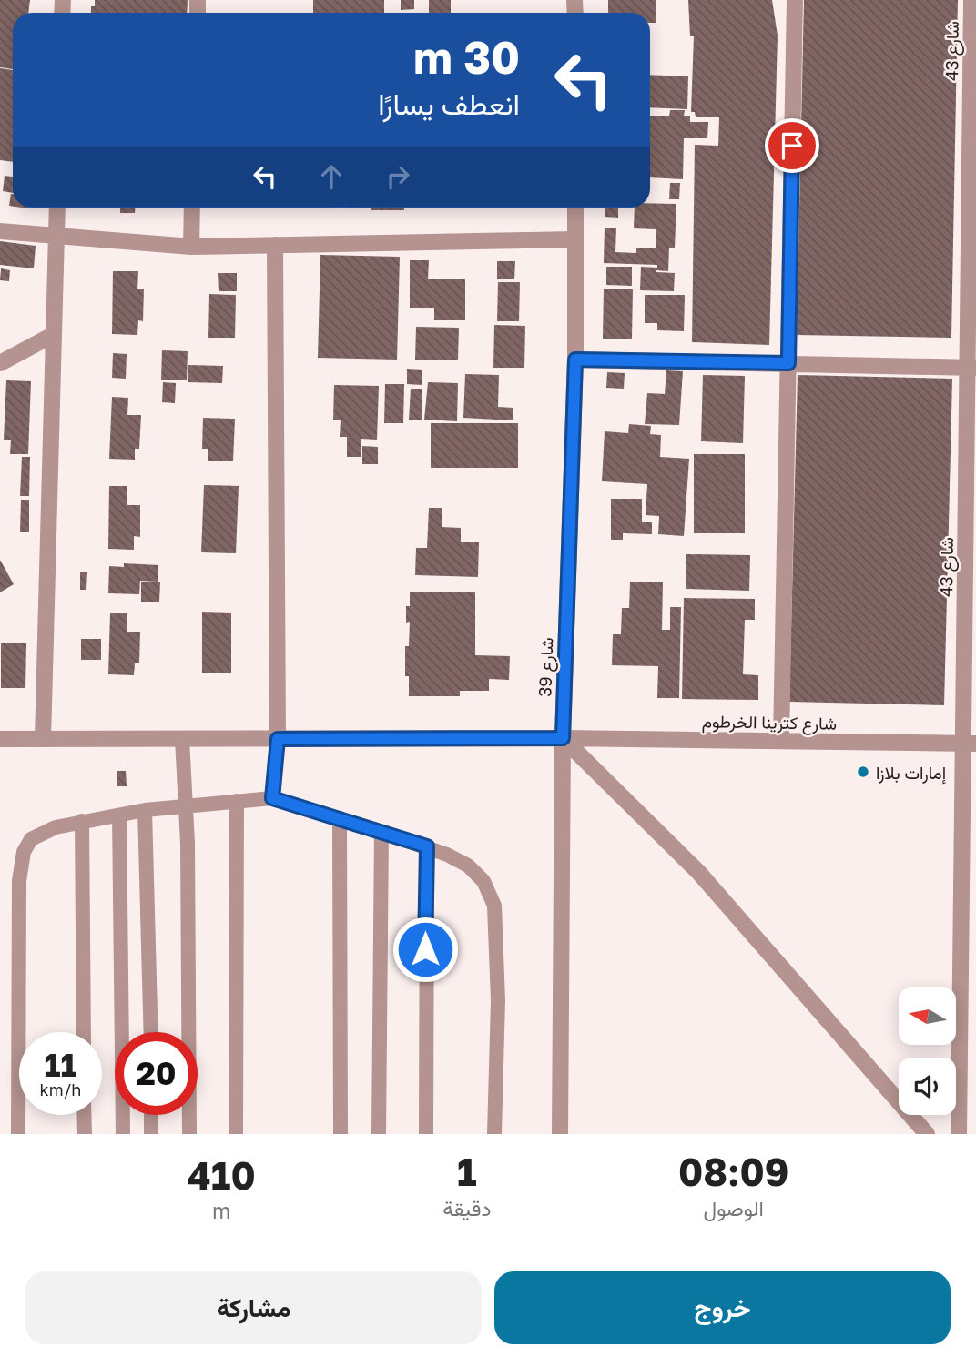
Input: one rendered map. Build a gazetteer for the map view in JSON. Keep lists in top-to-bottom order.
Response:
{
  "streets": {
    "street": ["شارع 43", "شارع 39", "شارع كترينا الخرطوم"]
  },
  "crossings": [
    ["شارع 43", "شارع كترينا الخرطوم"],
    ["شارع 39", "شارع كترينا الخرطوم"]
  ],
  "places": ["إمارات بلازا"],
  "north": "left",
  "page": {
    "turn": ["30 m", "انعطف يسارًا"],
    "speed": "11 km/h",
    "limit": "20",
    "eta": [
      "08:09",
      "الوصول",
      "1",
      "دقيقة",
      "410",
      "m"
    ],
    "buttons": ["خروج", "مشاركة"]
  }
}
